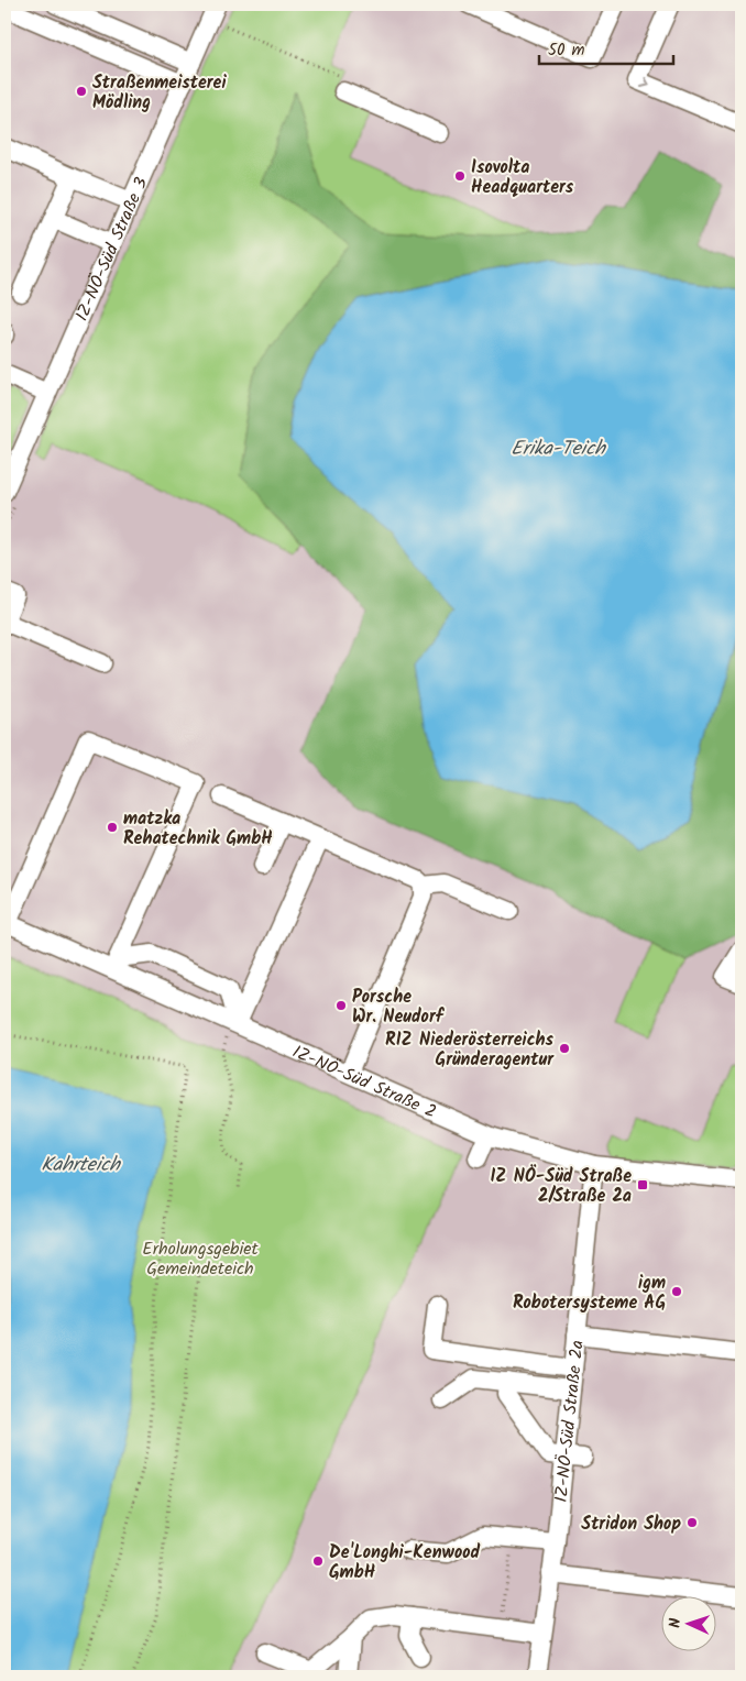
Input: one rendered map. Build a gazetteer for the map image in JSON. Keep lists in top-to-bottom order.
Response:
{
  "streets": {
    "street": ["IZ-NÖ-Süd Straße 3", "IZ-NÖ-Süd Straße 2", "IZ-NÖ-Süd Straße 2a"]
  },
  "crossings": [
    ["IZ-NÖ-Süd Straße 2", "IZ-NÖ-Süd Straße 2a"]
  ],
  "water": ["Erika-Teich", "Kahrteich"],
  "parks": ["Erholungsgebiet Gemeindeteich"],
  "places": {
    "other": [
      "Straßenmeisterei Mödling",
      "Isovolta Headquarters",
      "matzka Rehatechnik GmbH",
      "Porsche Wr. Neudorf",
      "RIZ Niederösterreichs Gründeragentur",
      "igm Robotersysteme AG",
      "Stridon Shop",
      "De'Longhi-Kenwood GmbH"
    ],
    "transit": ["IZ NÖ-Süd Straße 2/Straße 2a"]
  },
  "scale_bar": "50 m",
  "north": "left"
}
